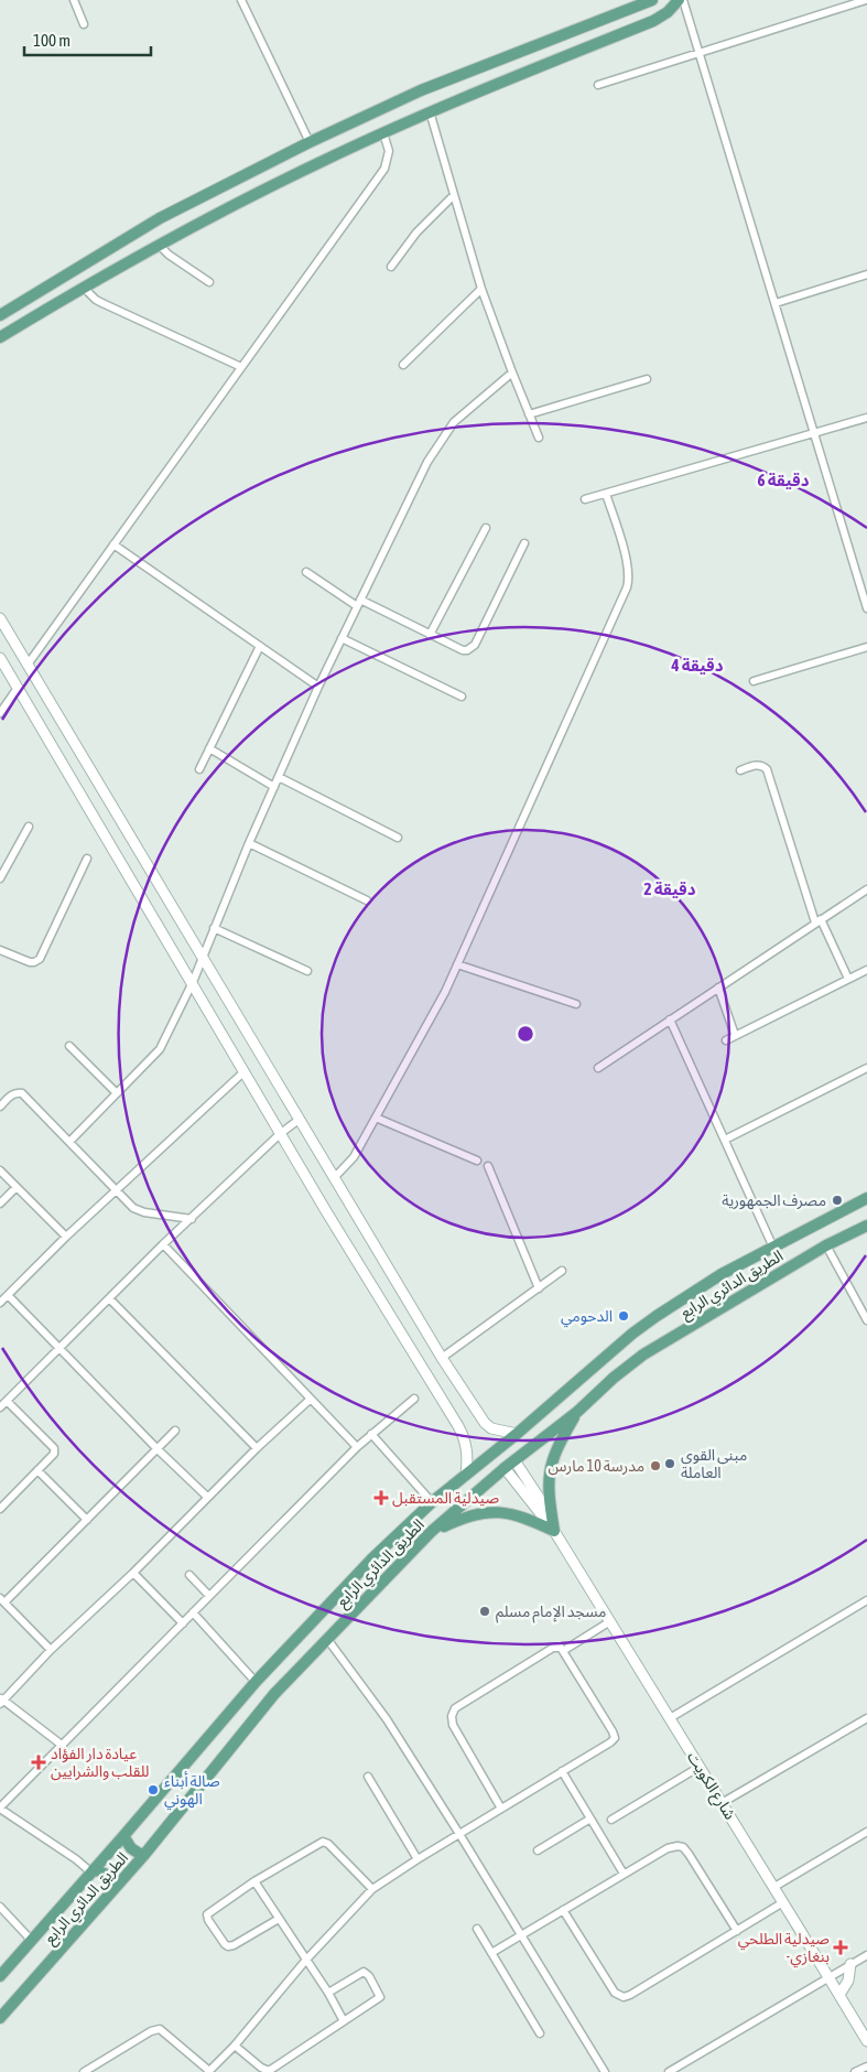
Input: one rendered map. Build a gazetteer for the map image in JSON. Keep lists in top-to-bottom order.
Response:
{
  "streets": {
    "main road": ["الطريق الدائري الرابع", "شارع الكويت"]
  },
  "crossings": [
    ["الطريق الدائري الرابع", "شارع الكويت"]
  ],
  "places": {
    "other": [
      "مصرف الجمهورية",
      "الدحومي",
      "مبنى القوى العاملة",
      "مدرسة 10 مارس",
      "مسجد الإمام مسلم",
      "صالة أبناء الهوني"
    ],
    "health": ["صيدلية المستقبل", "عيادة دار الفؤاد للقلب والشرايين", "صيدلية الطلحي -بنغازي"]
  },
  "scale_bar": "100 m",
  "rings": ["6 دقيقة", "4 دقيقة", "2 دقيقة"]
}
